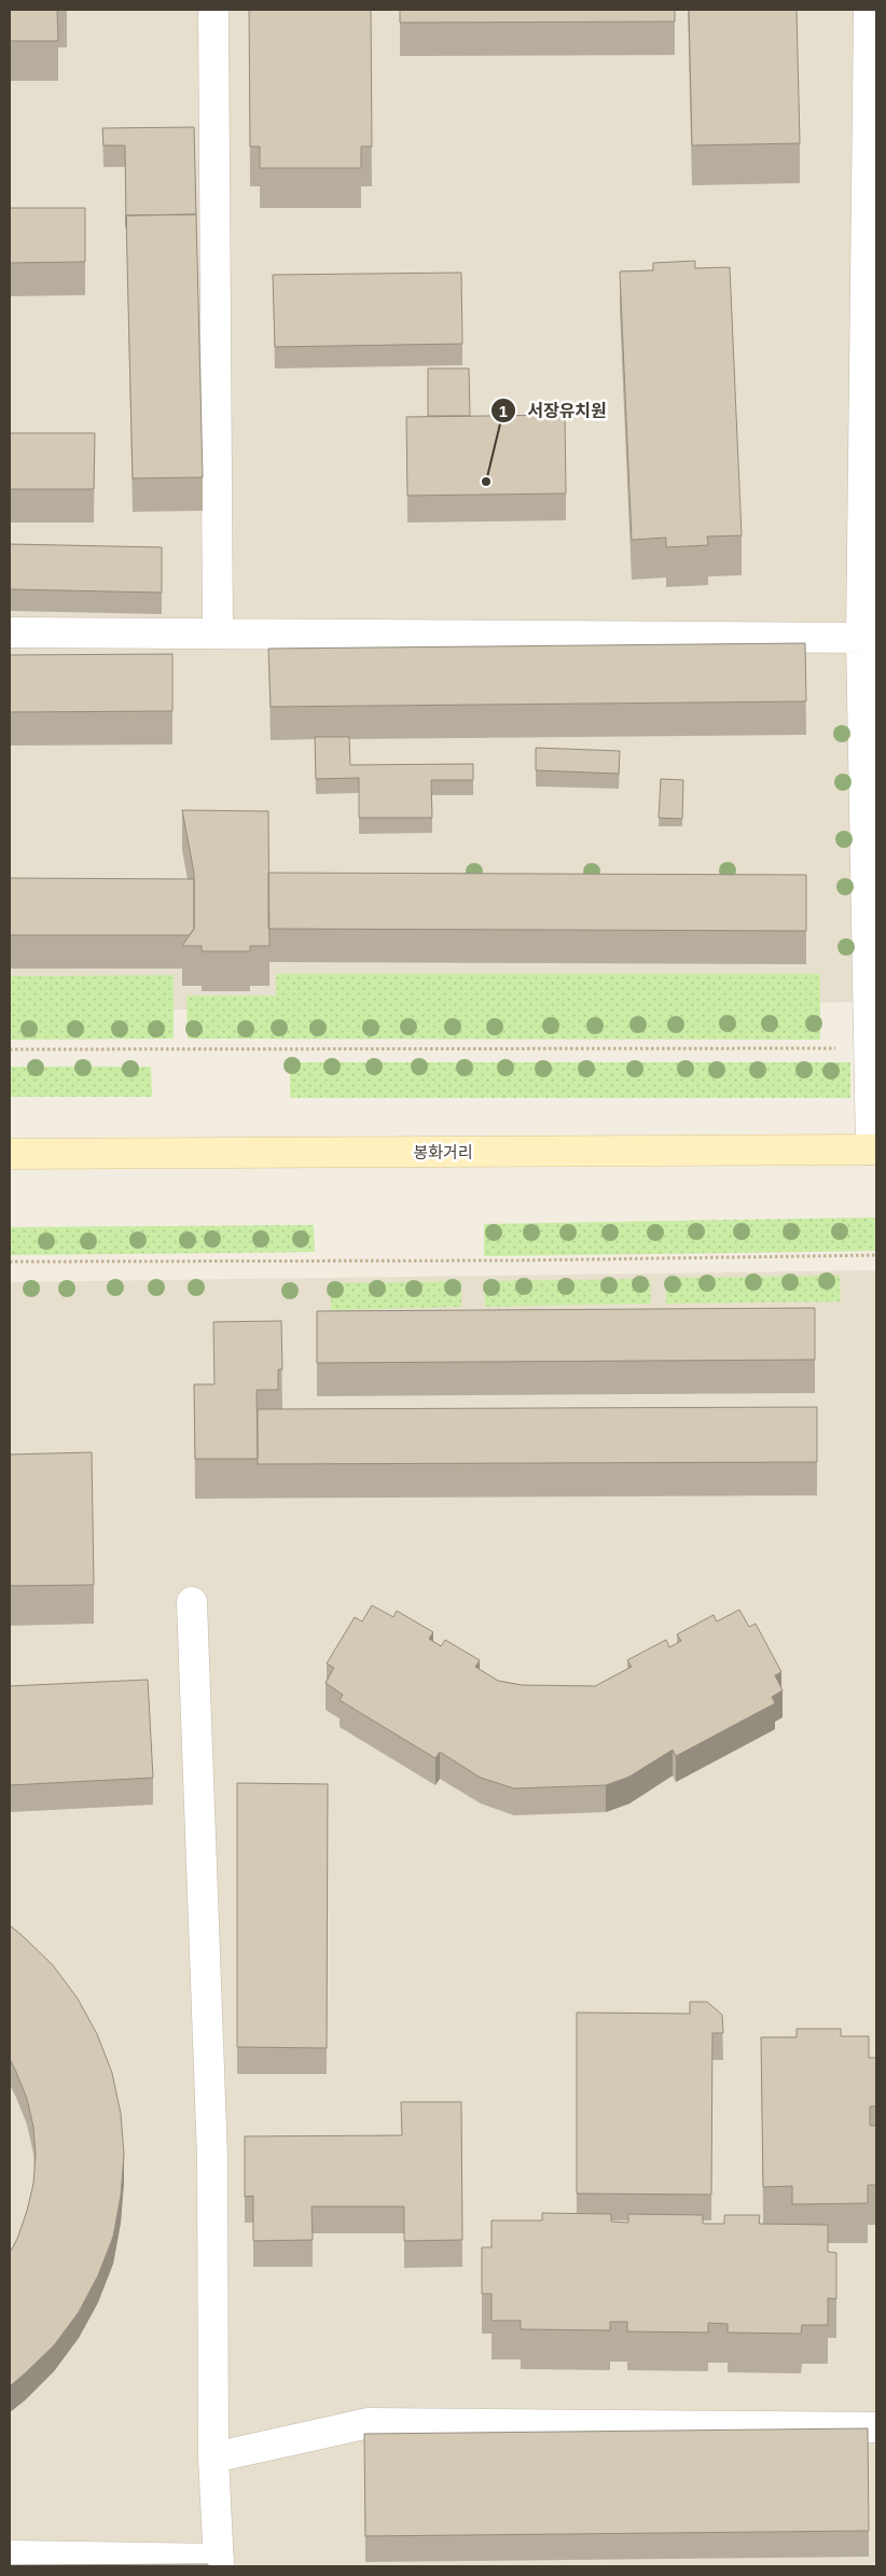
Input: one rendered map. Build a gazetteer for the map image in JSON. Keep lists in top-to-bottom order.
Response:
{
  "streets": {
    "main road": ["봉화거리"]
  },
  "places": ["서장유치원"]
}
